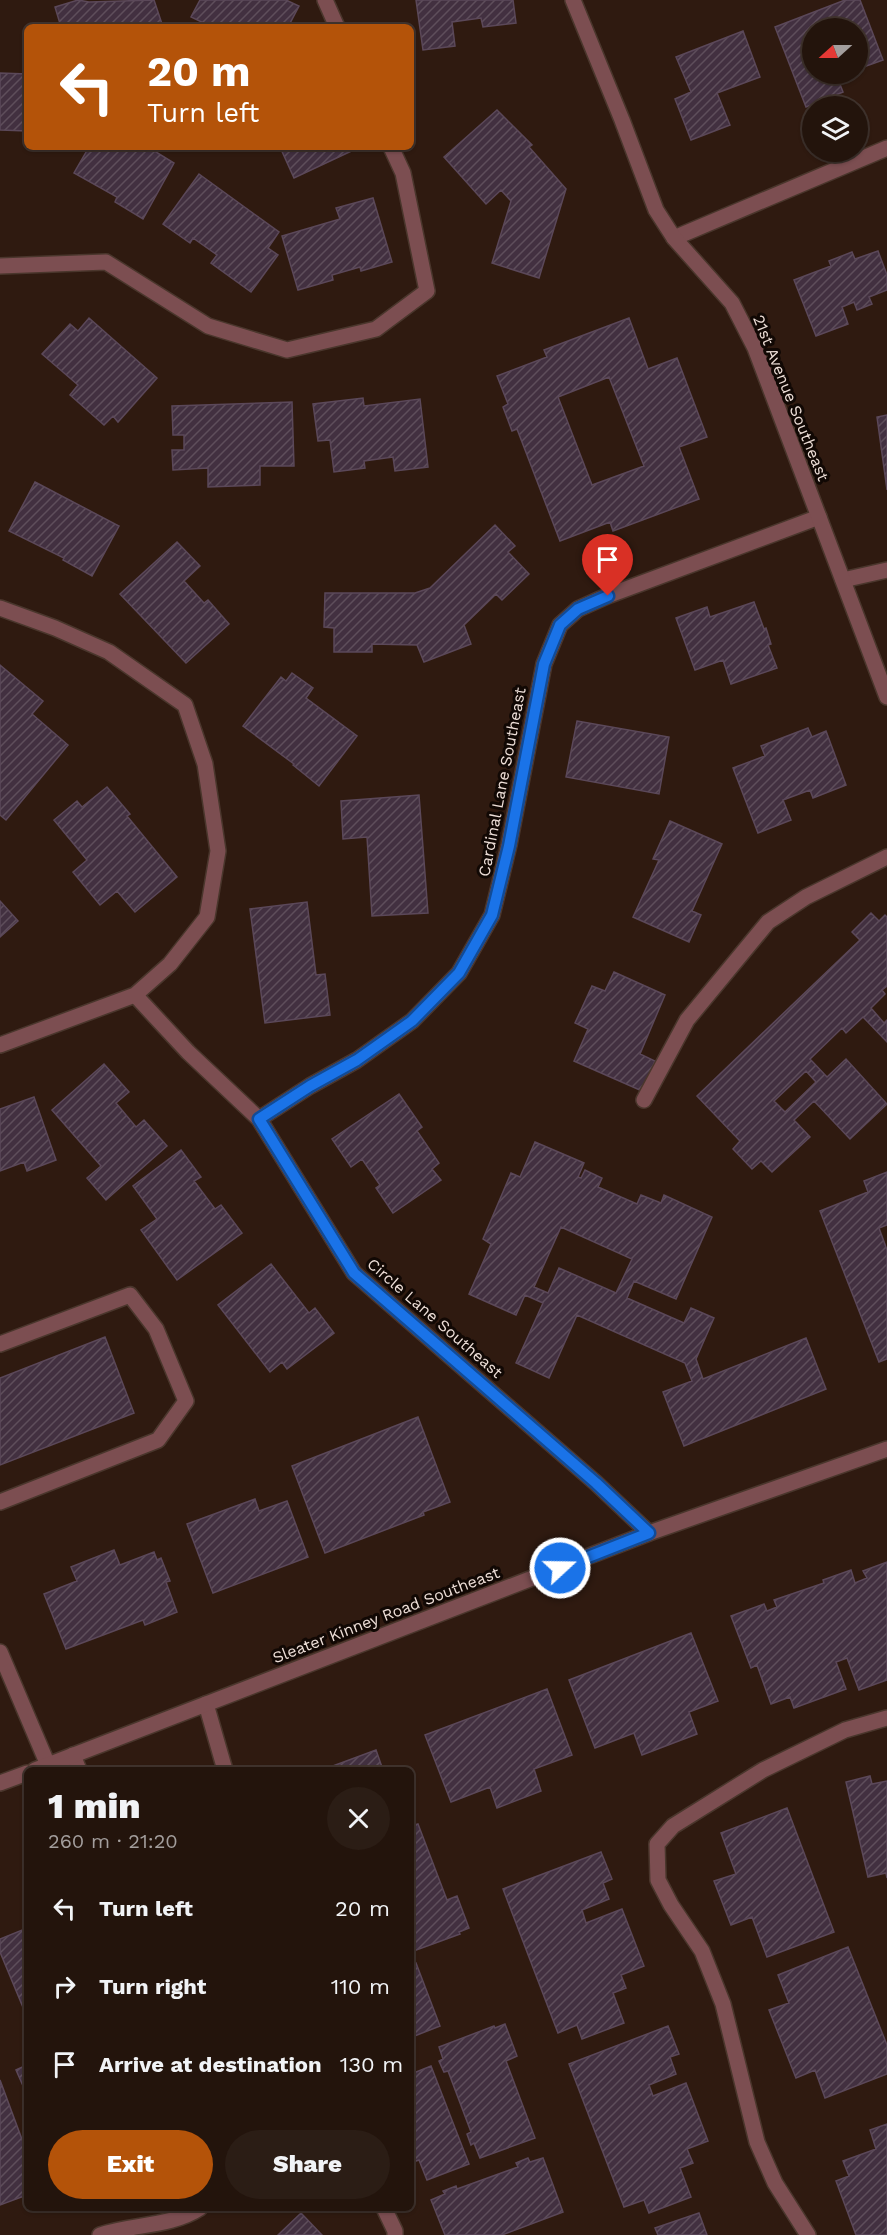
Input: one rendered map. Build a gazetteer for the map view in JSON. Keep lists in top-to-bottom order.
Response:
{
  "streets": {
    "street": [
      "21st Avenue Southeast",
      "Cardinal Lane Southeast",
      "Circle Lane Southeast",
      "Sleater Kinney Road Southeast"
    ]
  },
  "crossings": [
    ["21st Avenue Southeast", "Cardinal Lane Southeast"],
    ["Cardinal Lane Southeast", "Circle Lane Southeast"],
    ["Circle Lane Southeast", "Sleater Kinney Road Southeast"]
  ],
  "north": "left",
  "page": {
    "turn": ["20 m", "Turn left"],
    "heading": ["1 min", "260 m · 21:20"],
    "list": [
      {
        "name": "Turn left",
        "value": "20 m"
      },
      {
        "name": "Turn right",
        "value": "110 m"
      },
      {
        "name": "Arrive at destination",
        "value": "130 m"
      }
    ],
    "buttons": ["Exit", "Share"]
  }
}
